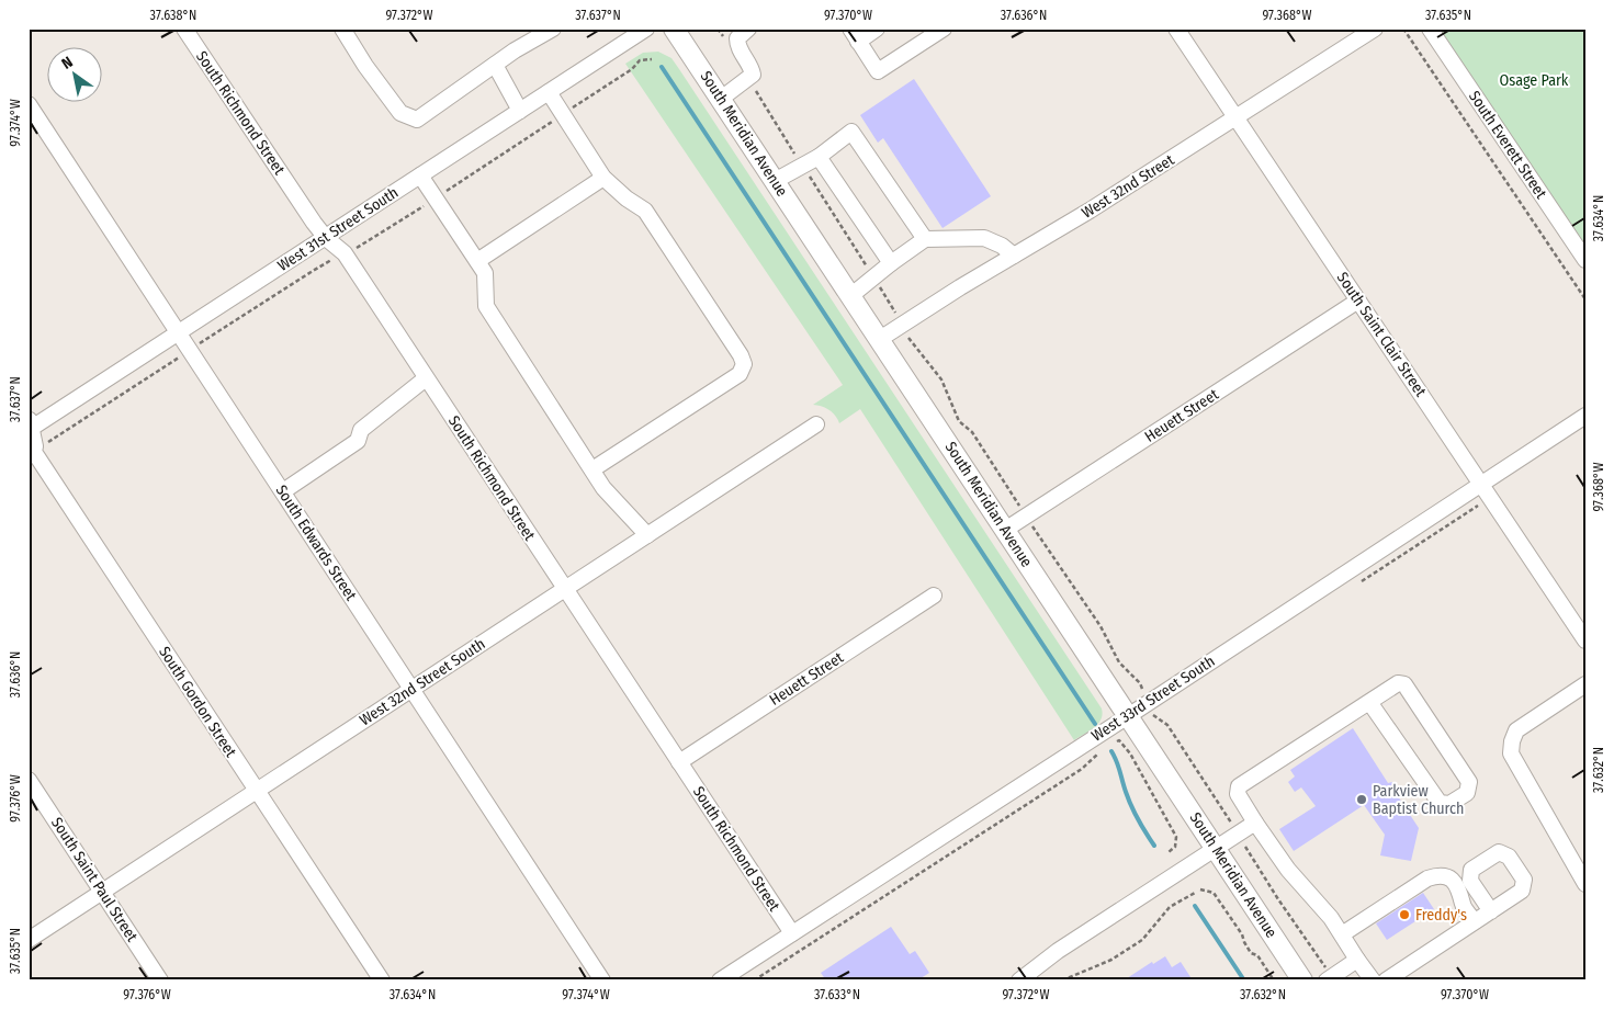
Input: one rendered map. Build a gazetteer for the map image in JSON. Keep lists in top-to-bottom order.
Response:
{
  "streets": {
    "main road": ["South Meridian Avenue"],
    "street": [
      "South Richmond Street",
      "South Everett Street",
      "West 32nd Street",
      "West 31st Street South",
      "South Saint Clair Street",
      "Heuett Street",
      "South Edwards Street",
      "West 32nd Street South",
      "West 33rd Street South",
      "South Gordon Street",
      "South Saint Paul Street"
    ]
  },
  "crossings": [
    ["South Richmond Street", "West 31st Street South"],
    ["South Richmond Street", "Heuett Street"],
    ["South Richmond Street", "West 32nd Street South"],
    ["South Richmond Street", "West 33rd Street South"],
    ["South Meridian Avenue", "West 32nd Street"],
    ["South Meridian Avenue", "Heuett Street"],
    ["South Meridian Avenue", "West 33rd Street South"],
    ["West 32nd Street", "South Saint Clair Street"],
    ["West 31st Street South", "South Edwards Street"],
    ["West 31st Street South", "South Gordon Street"],
    ["South Saint Clair Street", "Heuett Street"],
    ["South Saint Clair Street", "West 33rd Street South"],
    ["South Edwards Street", "West 32nd Street South"],
    ["West 32nd Street South", "South Gordon Street"],
    ["West 32nd Street South", "South Saint Paul Street"]
  ],
  "parks": ["Osage Park"],
  "places": ["Parkview Baptist Church", "Freddy's"],
  "north": "top left",
  "coordinates": [
    "37.638°N",
    "97.372°W",
    "37.637°N",
    "97.370°W",
    "37.636°N",
    "97.368°W",
    "37.635°N",
    "97.374°W",
    "37.634°N",
    "37.632°N",
    "97.376°W",
    "37.633°N"
  ]
}
